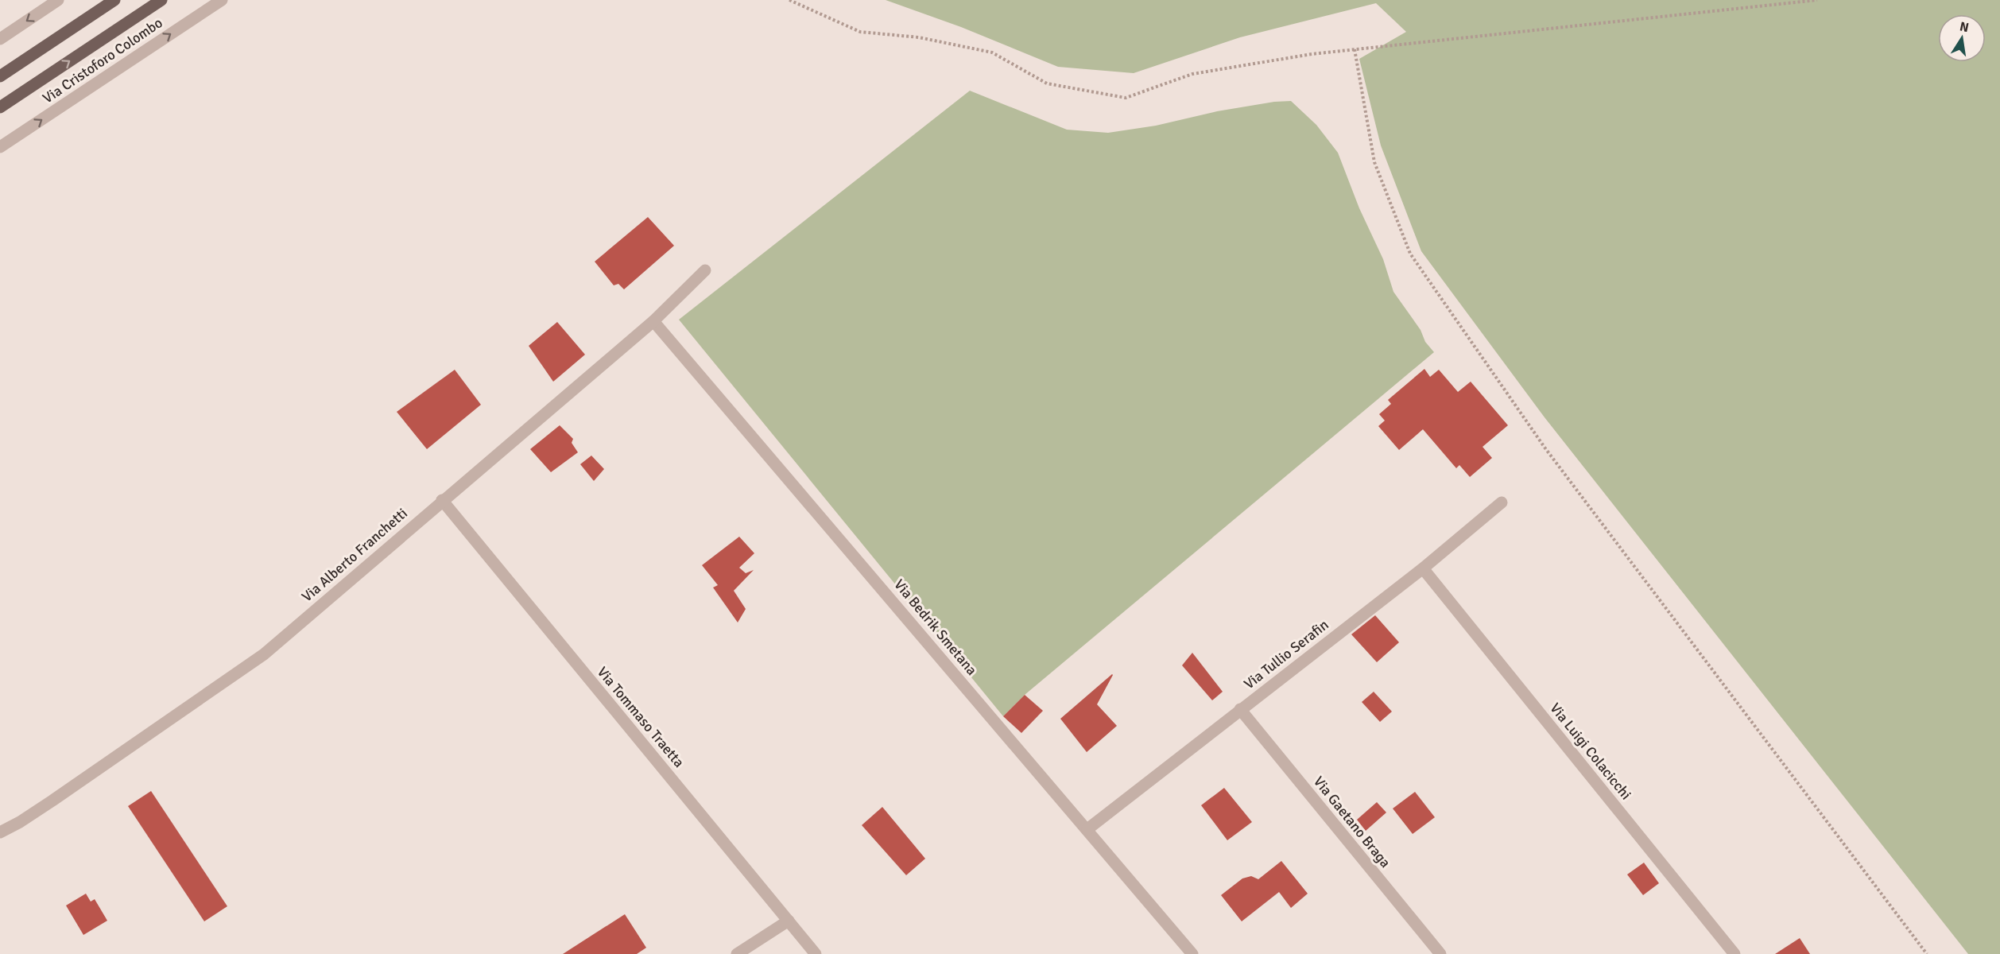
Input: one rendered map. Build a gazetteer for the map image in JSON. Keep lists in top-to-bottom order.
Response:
{
  "streets": {
    "main road": ["Via Cristoforo Colombo"],
    "street": [
      "Via Alberto Franchetti",
      "Via Bedrik Smetana",
      "Via Tullio Serafin",
      "Via Tommaso Traetta",
      "Via Luigi Colacicchi",
      "Via Gaetano Braga"
    ]
  },
  "crossings": [
    ["Via Alberto Franchetti", "Via Bedrik Smetana"],
    ["Via Alberto Franchetti", "Via Tommaso Traetta"],
    ["Via Bedrik Smetana", "Via Tullio Serafin"],
    ["Via Tullio Serafin", "Via Luigi Colacicchi"],
    ["Via Tullio Serafin", "Via Gaetano Braga"]
  ],
  "one_way": ["Via Cristoforo Colombo"],
  "north": "top"
}
